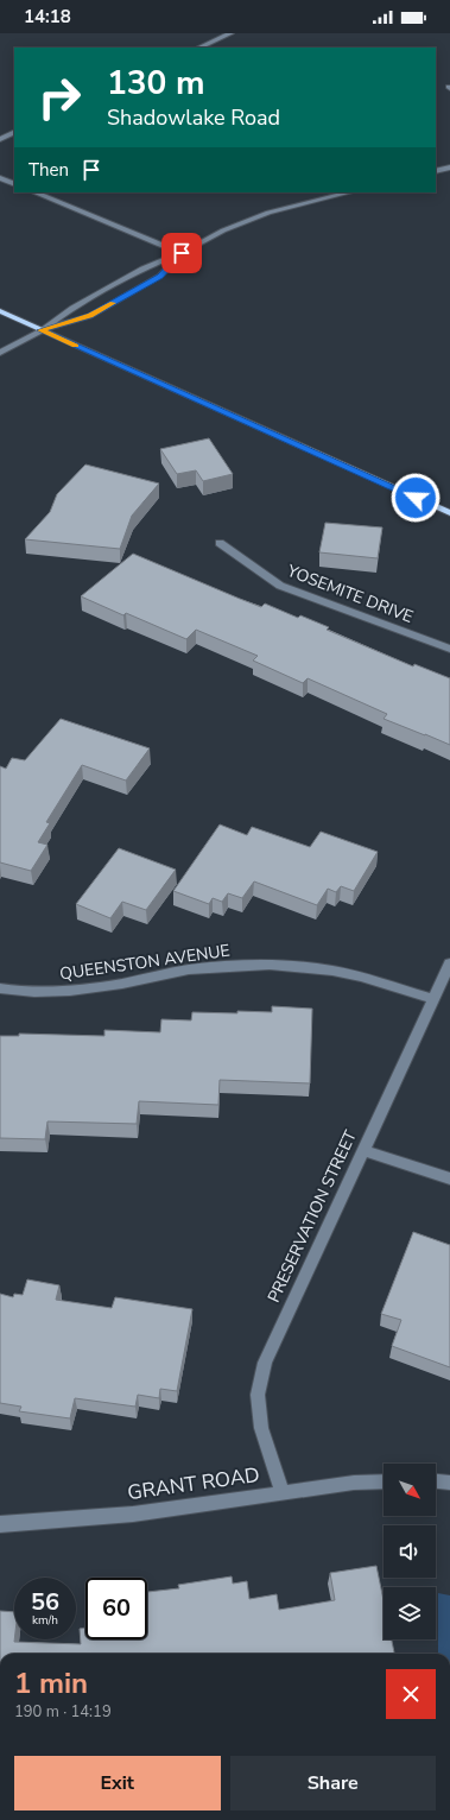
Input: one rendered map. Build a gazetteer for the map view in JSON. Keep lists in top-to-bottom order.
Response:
{
  "streets": {
    "street": [
      "YOSEMITE DRIVE",
      "QUEENSTON AVENUE",
      "PRESERVATION STREET",
      "GRANT ROAD"
    ]
  },
  "crossings": [
    ["QUEENSTON AVENUE", "PRESERVATION STREET"],
    ["PRESERVATION STREET", "GRANT ROAD"]
  ],
  "north": "bottom right",
  "page": {
    "status": "14:18",
    "turn": ["130 m", "Shadowlake Road"],
    "then": "Then",
    "speed": "56 km/h",
    "limit": "60",
    "heading": ["1 min", "190 m · 14:19"],
    "buttons": ["Exit", "Share"]
  }
}
